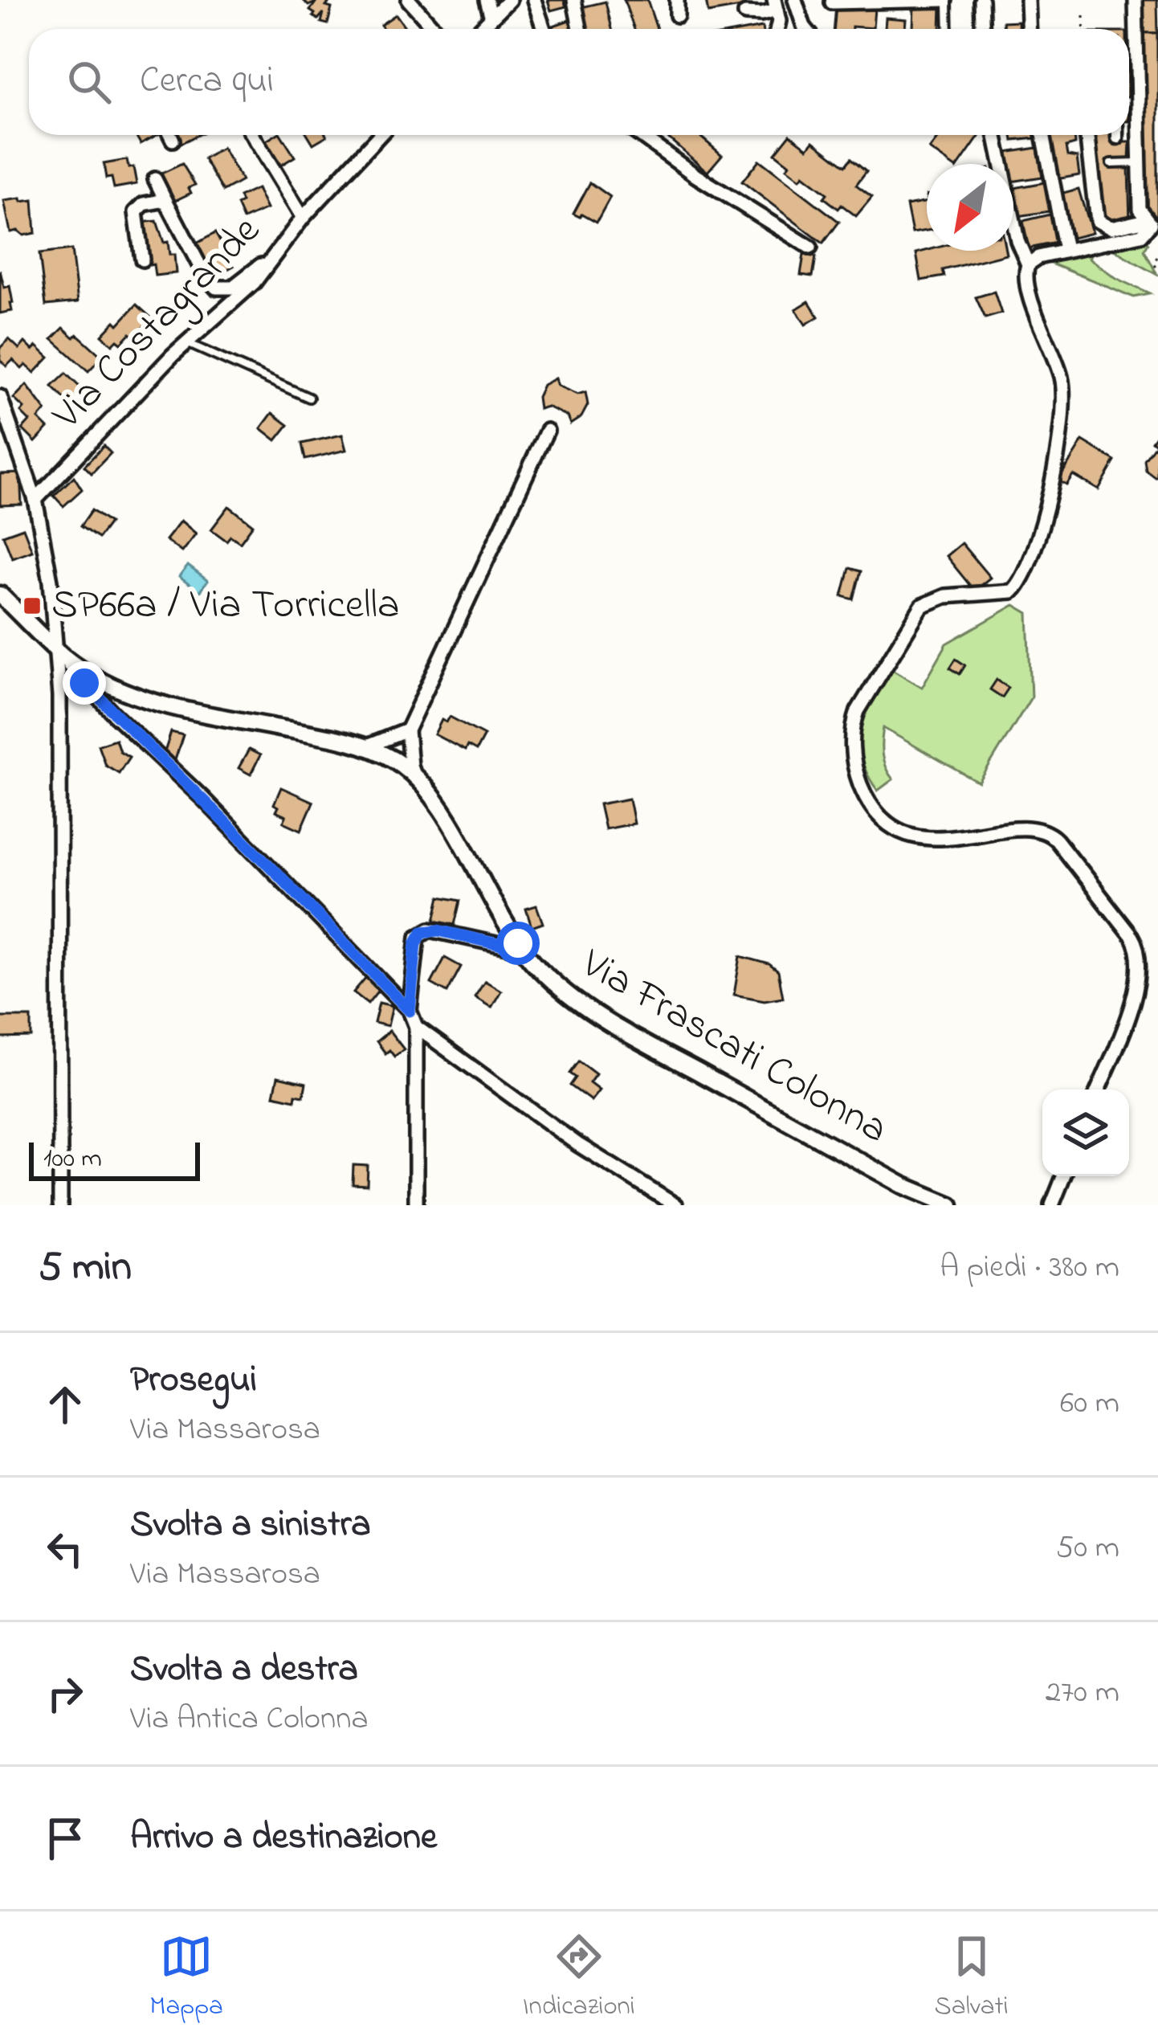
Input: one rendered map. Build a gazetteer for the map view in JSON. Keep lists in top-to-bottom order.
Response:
{
  "streets": {
    "street": ["Via Costagrande", "Via Frascati Colonna"]
  },
  "places": {
    "transit": ["SP66a / Via Torricella"]
  },
  "scale_bar": "100 m",
  "north": "bottom left",
  "page": {
    "search": "Cerca qui",
    "scale": "100 m",
    "heading": ["5 min", "A piedi · 380 m"],
    "list": [
      ["Prosegui", "Via Massarosa", "60 m"],
      ["Svolta a sinistra", "Via Massarosa", "50 m"],
      ["Svolta a destra", "Via Antica Colonna", "270 m"],
      "Arrivo a destinazione"
    ],
    "nav": ["Mappa", "Indicazioni", "Salvati"]
  }
}
